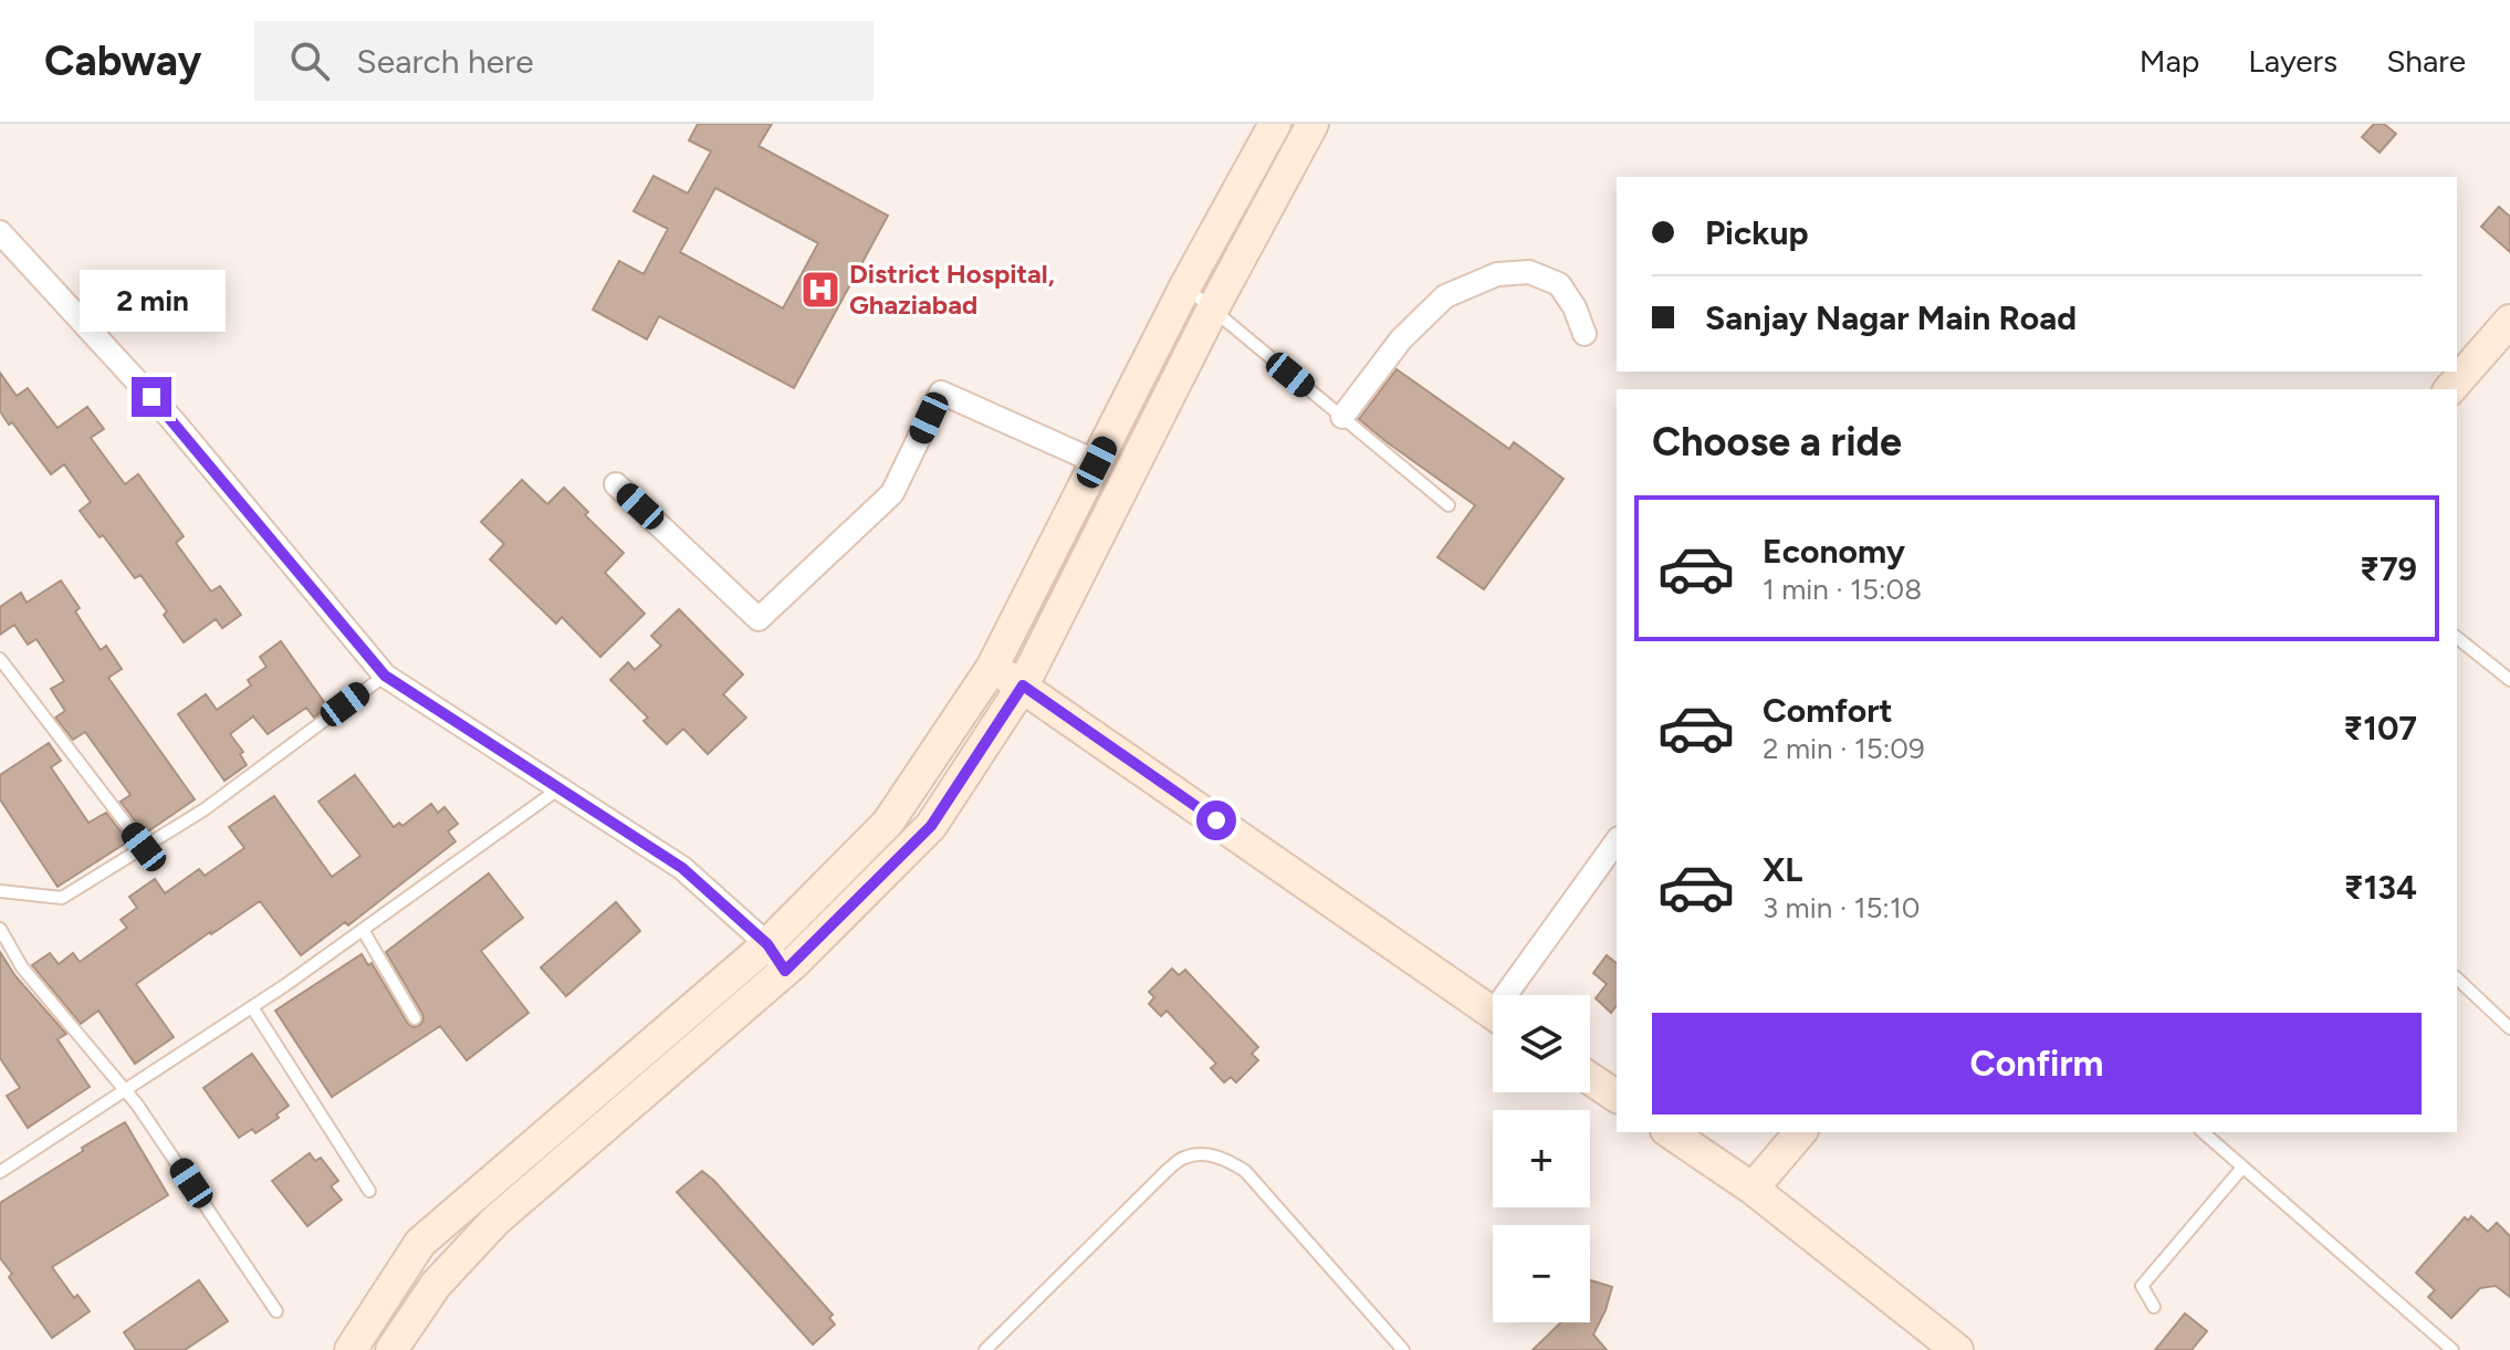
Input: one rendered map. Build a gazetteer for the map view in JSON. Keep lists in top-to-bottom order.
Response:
{
  "places": {
    "hospital": ["District Hospital, Ghaziabad"]
  },
  "page": {
    "header": "Cabway",
    "search": "Search here",
    "nav": ["Map", "Layers", "Share"],
    "banner": ["Pickup", "Sanjay Nagar Main Road"],
    "bubble": "2 min",
    "heading": "Choose a ride",
    "list": [
      {
        "name": "Economy",
        "note": "1 min · 15:08",
        "value": "₹79"
      },
      {
        "name": "Comfort",
        "note": "2 min · 15:09",
        "value": "₹107"
      },
      {
        "name": "XL",
        "note": "3 min · 15:10",
        "value": "₹134"
      }
    ],
    "map_buttons": ["+", "−"],
    "buttons": "Confirm"
  }
}
